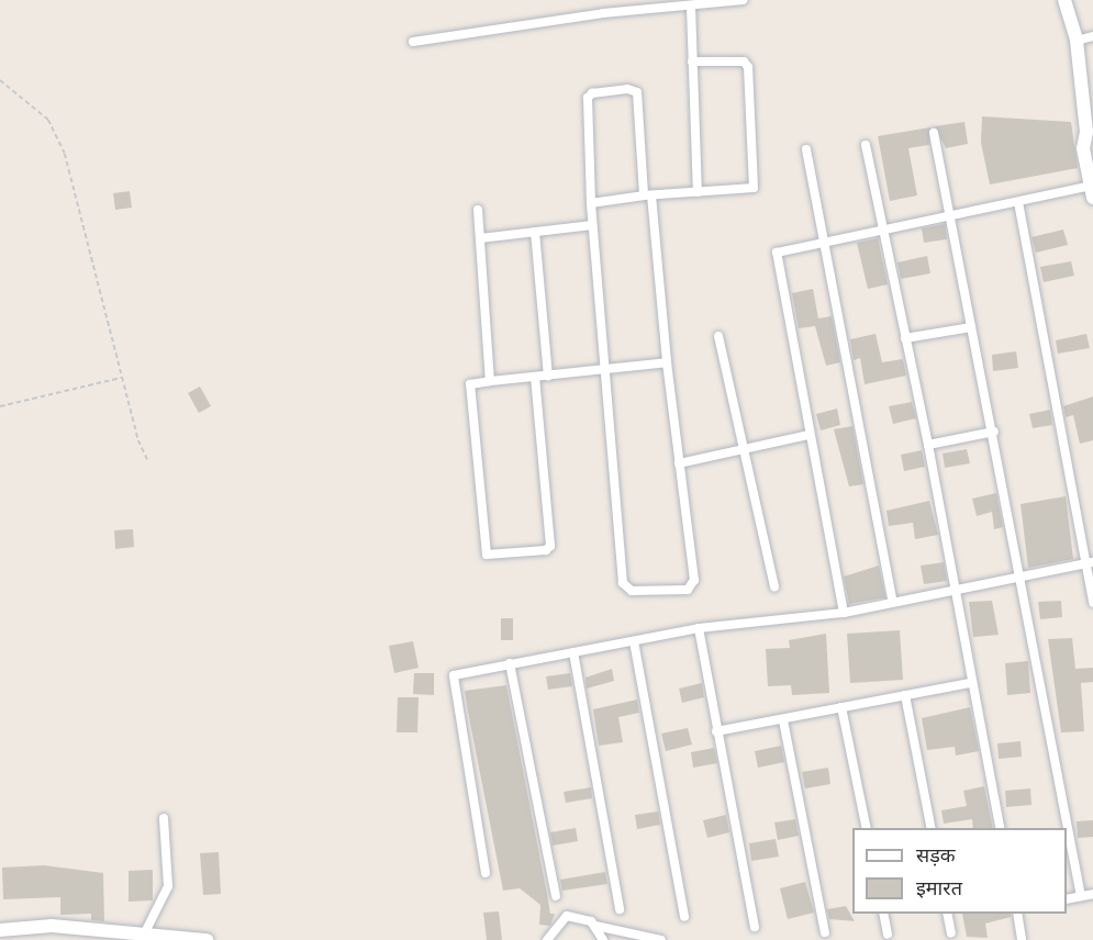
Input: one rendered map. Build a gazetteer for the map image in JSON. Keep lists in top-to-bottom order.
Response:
{
  "legend": ["सड़क", "इमारत"]
}
